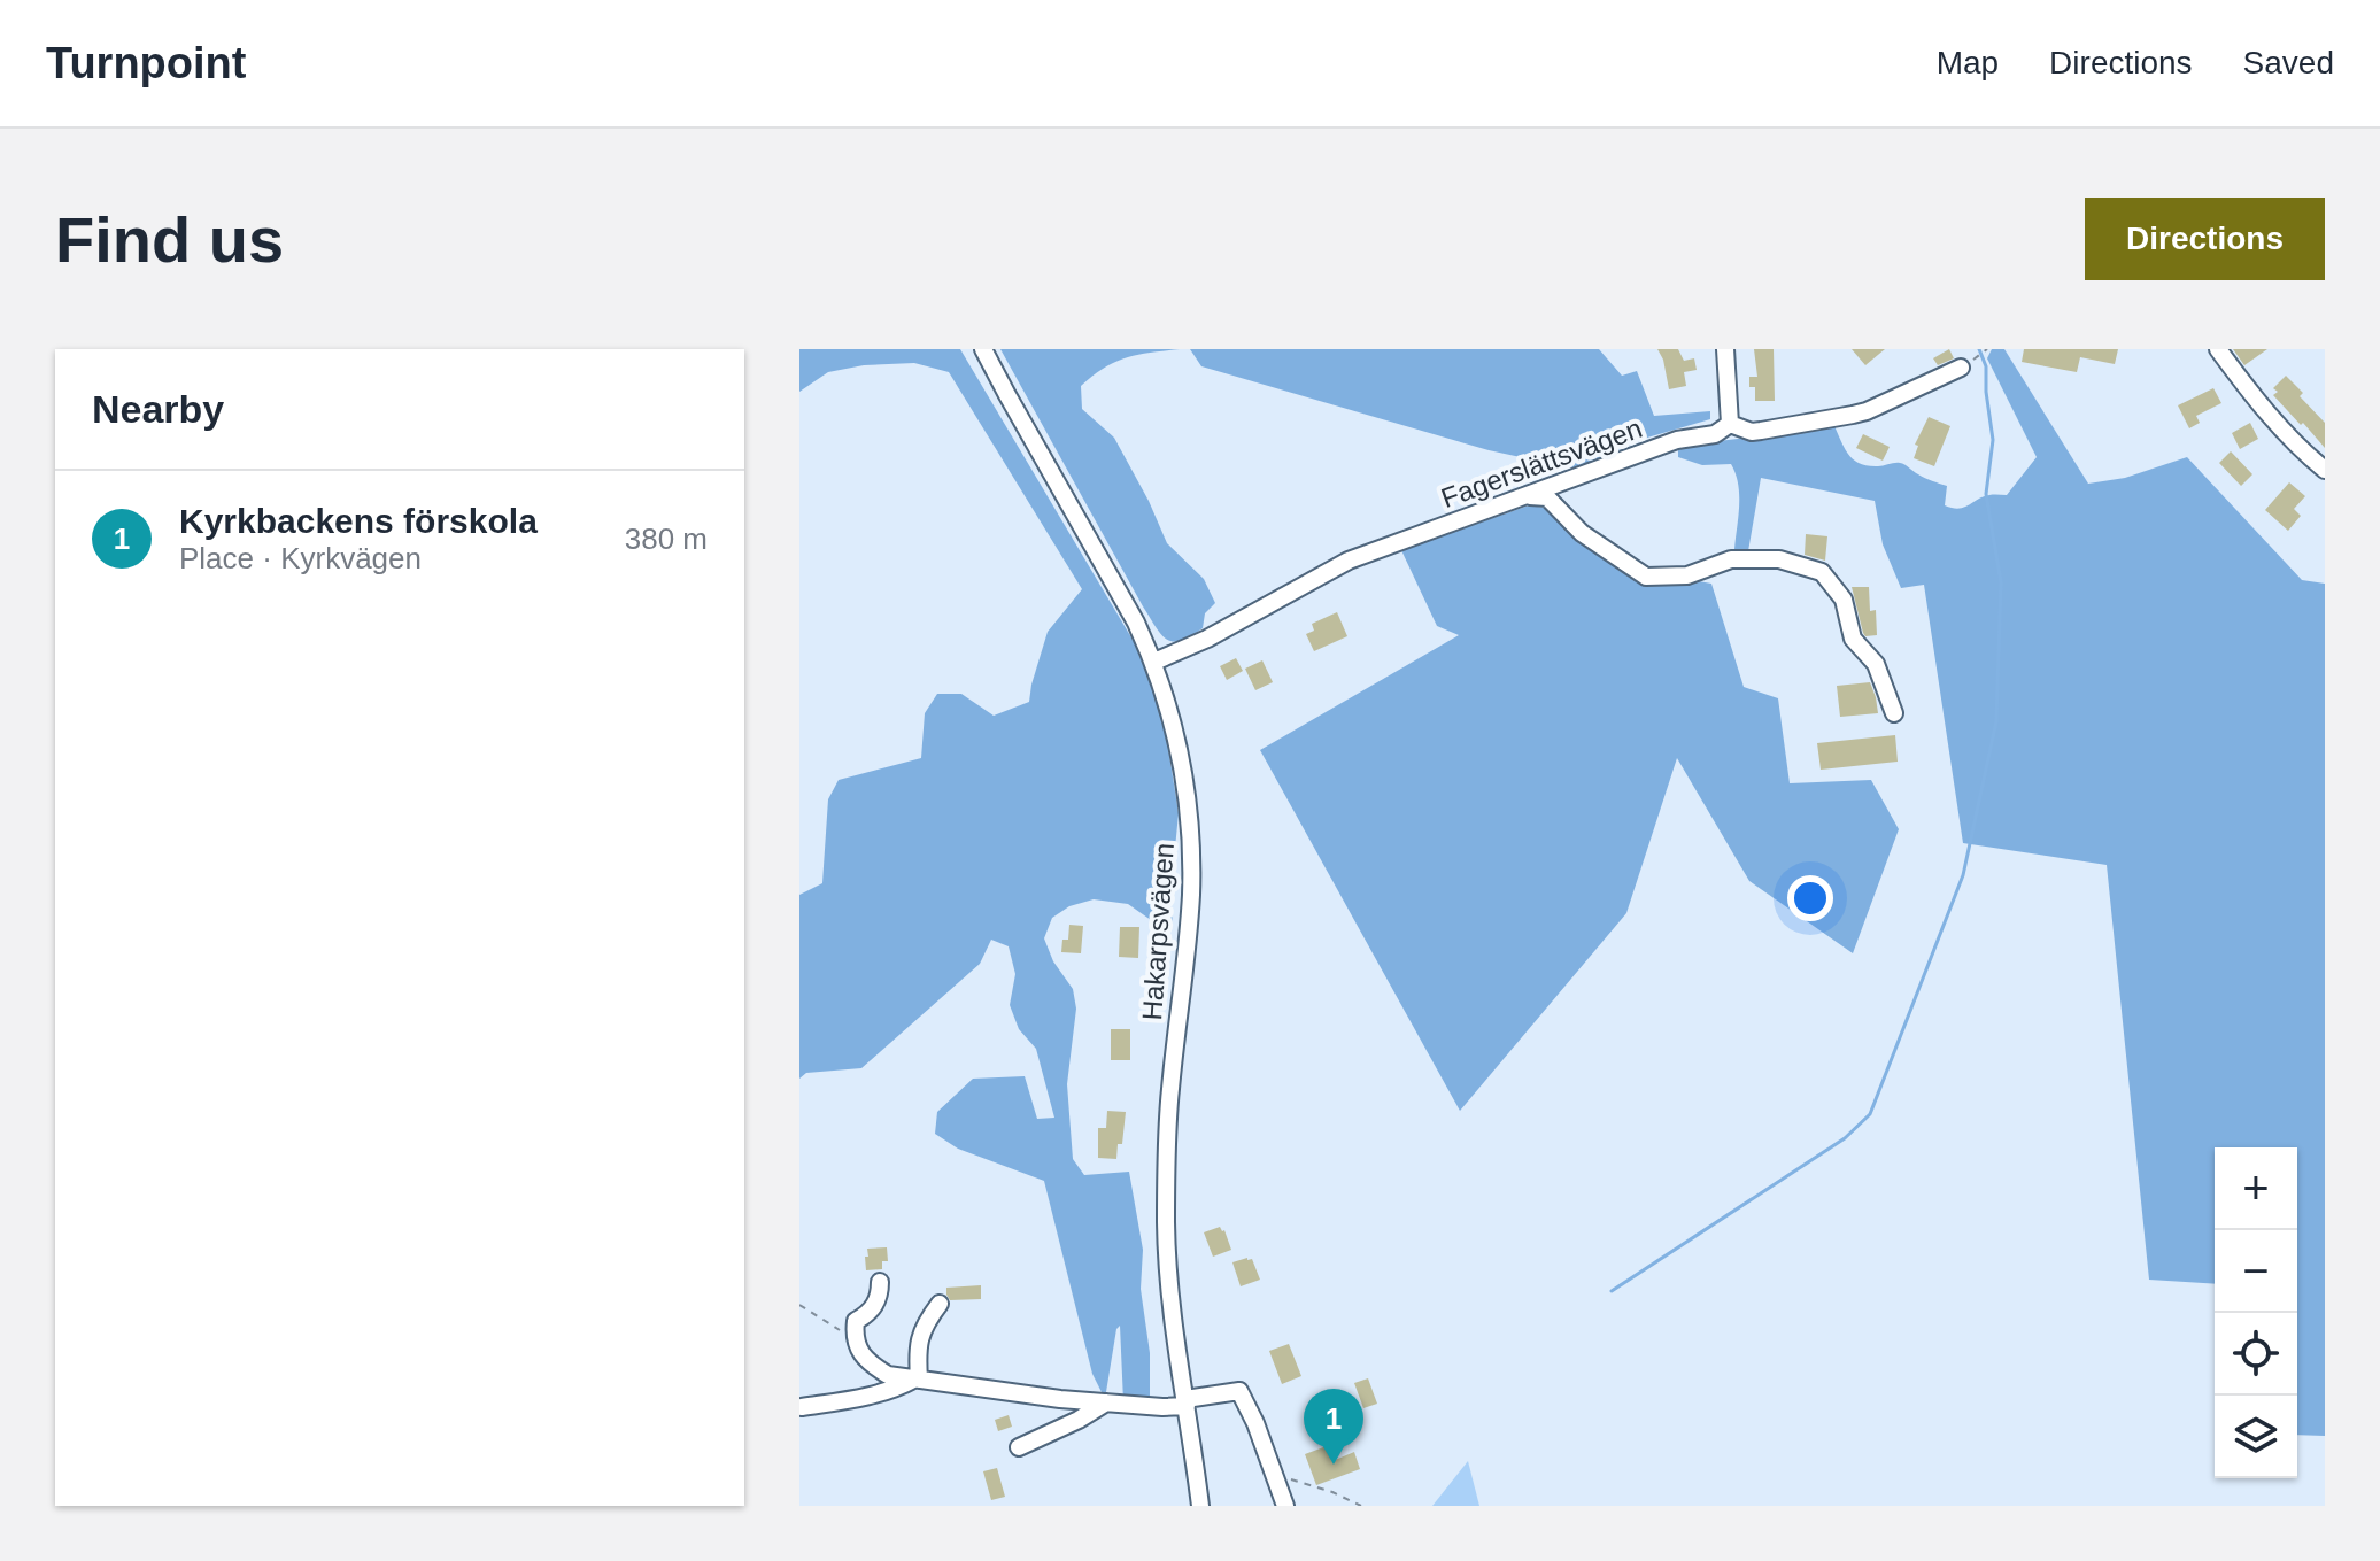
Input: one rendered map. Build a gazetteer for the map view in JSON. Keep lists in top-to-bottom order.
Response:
{
  "streets": {
    "street": ["Fagerslättsvägen", "Hakarpsvägen"]
  },
  "crossings": [
    ["Fagerslättsvägen", "Hakarpsvägen"]
  ],
  "page": {
    "header": "Turnpoint",
    "nav": ["Map", "Directions", "Saved"],
    "buttons": "Directions",
    "title": "Find us",
    "heading": "Nearby",
    "list": [
      {
        "mark": "1",
        "name": "Kyrkbackens förskola",
        "note": "Place · Kyrkvägen",
        "value": "380 m"
      }
    ],
    "map_buttons": ["+", "−"],
    "pins": "1"
  }
}
